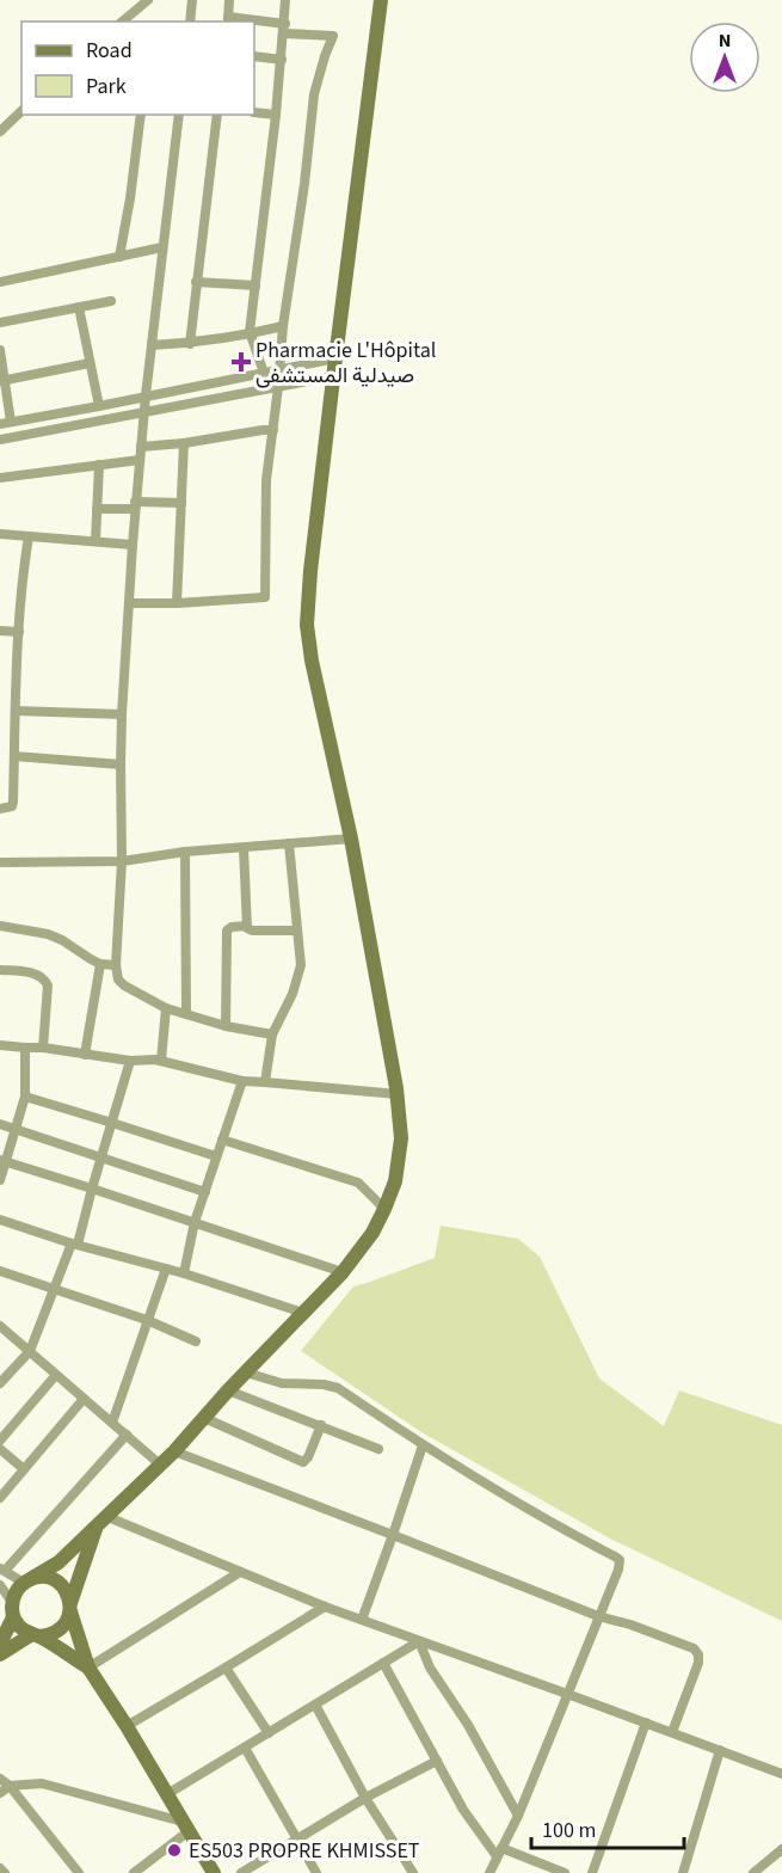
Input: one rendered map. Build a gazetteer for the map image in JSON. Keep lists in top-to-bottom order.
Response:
{
  "places": {
    "health": ["Pharmacie L'Hôpital صيدلية المستشفى"],
    "other": ["ES503 PROPRE KHMISSET"]
  },
  "legend": ["Road", "Park"],
  "scale_bar": "100 m",
  "north": "top"
}
